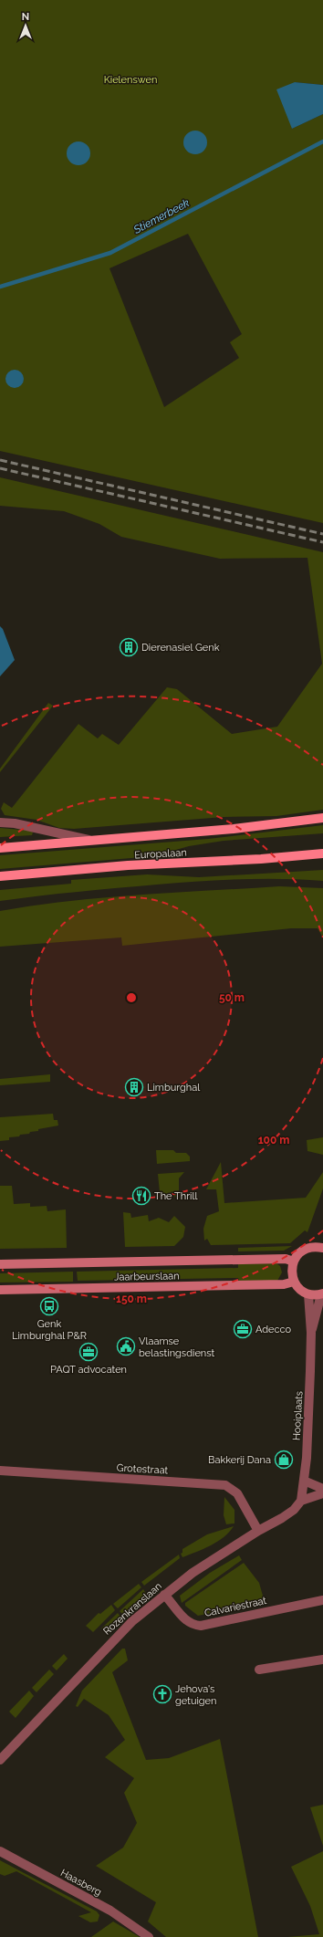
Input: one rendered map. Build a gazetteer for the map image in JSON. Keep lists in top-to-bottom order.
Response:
{
  "streets": {
    "main road": ["Europalaan", "Jaarbeurslaan"],
    "street": [
      "Hooiplaats",
      "Grotestraat",
      "Calvariestraat",
      "Rozenkranslaan",
      "Haasberg"
    ]
  },
  "crossings": [
    ["Hooiplaats", "Rozenkranslaan"],
    ["Grotestraat", "Rozenkranslaan"],
    ["Calvariestraat", "Rozenkranslaan"]
  ],
  "water": ["Stiemerbeek"],
  "parks": ["Kielenswen"],
  "places": {
    "building": ["Dierenasiel Genk", "Limburghal"],
    "restaurant": ["The Thrill"],
    "bus stop": ["Genk Limburghal P&R"],
    "office": ["Adecco", "PAQT advocaten"],
    "public building": ["Vlaamse belastingsdienst"],
    "shop": ["Bakkerij Dana"],
    "church": ["Jehova's getuigen"]
  },
  "north": "top",
  "rings": ["50 m", "100 m", "150 m"]
}
